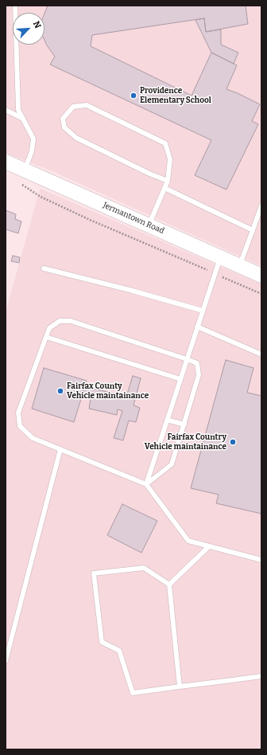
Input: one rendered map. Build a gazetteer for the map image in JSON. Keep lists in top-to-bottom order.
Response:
{
  "streets": {
    "main road": ["Jermantown Road"]
  },
  "places": ["Providence Elementary School", "Fairfax County Vehicle maintainance", "Fairfax Country Vehicle maintainance"],
  "north": "top right"
}
